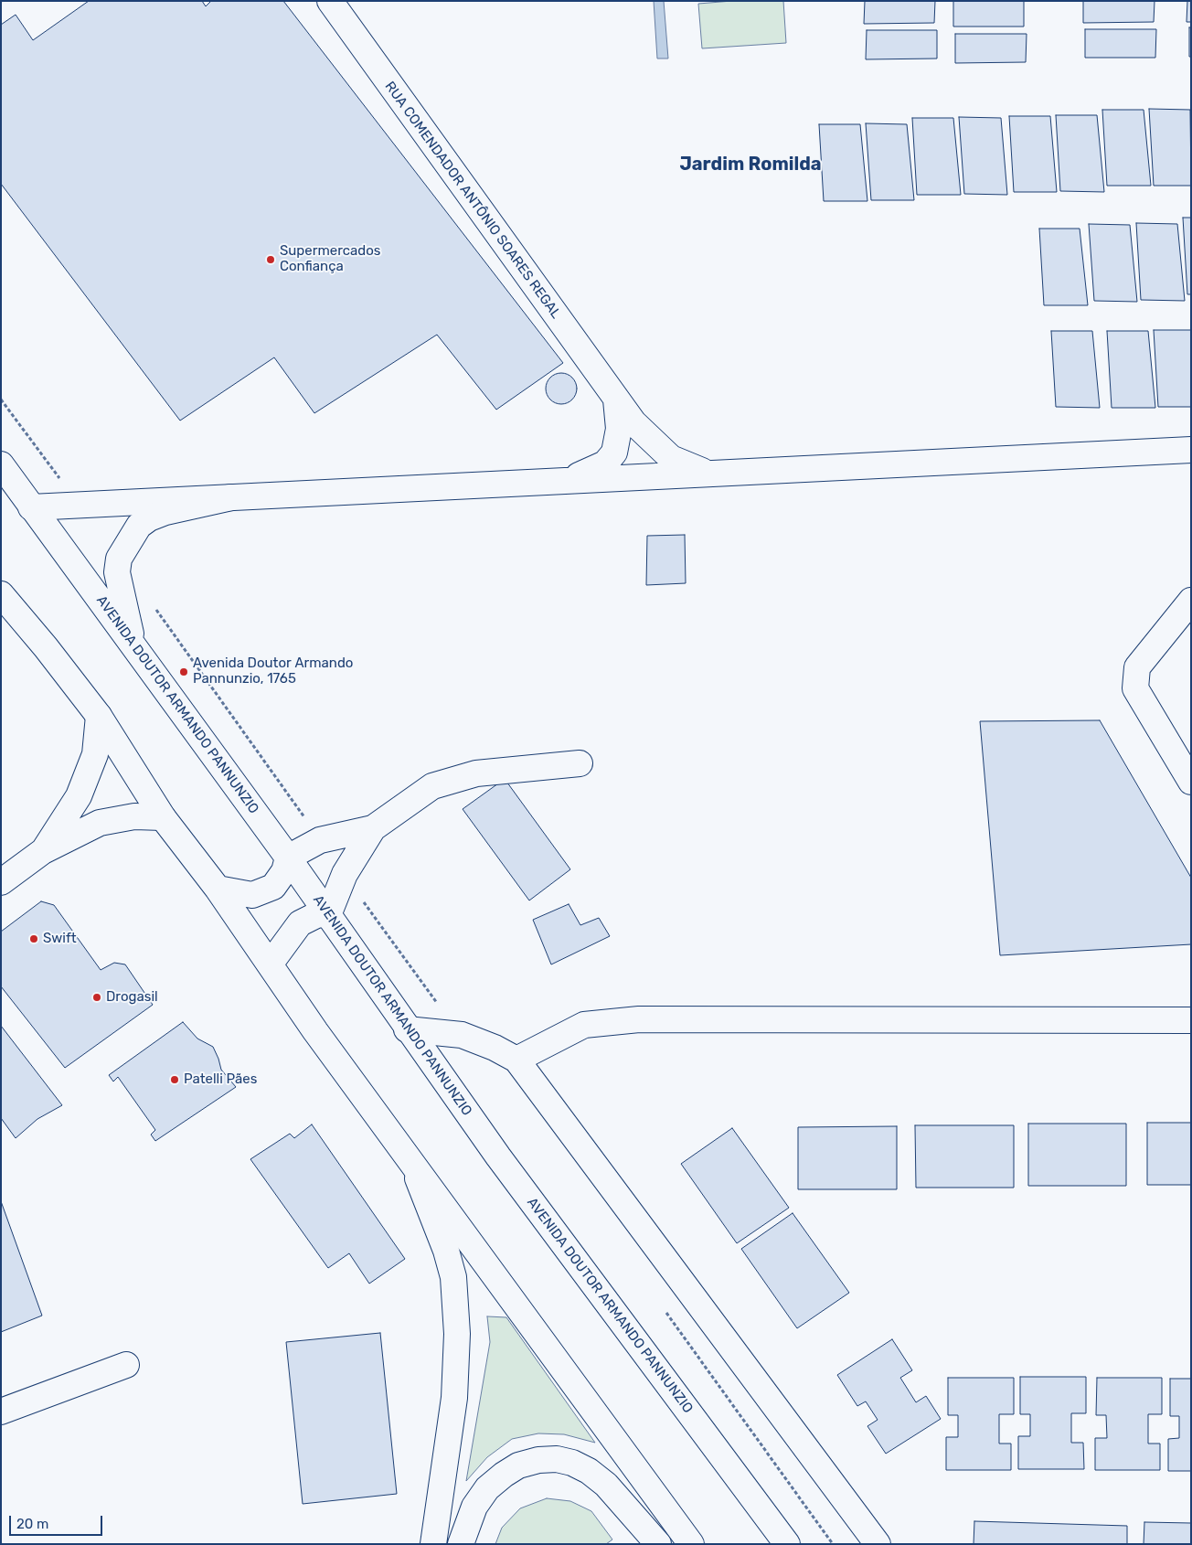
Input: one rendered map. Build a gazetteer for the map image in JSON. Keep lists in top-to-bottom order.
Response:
{
  "streets": {
    "street": ["RUA COMENDADOR ANTÔNIO SOARES REGAL", "AVENIDA DOUTOR ARMANDO PANNUNZIO"]
  },
  "districts": ["Jardim Romilda"],
  "places": [
    "Supermercados Confiança",
    "Avenida Doutor Armando Pannunzio, 1765",
    "Swift",
    "Drogasil",
    "Patelli Pães"
  ],
  "scale_bar": "20 m"
}
